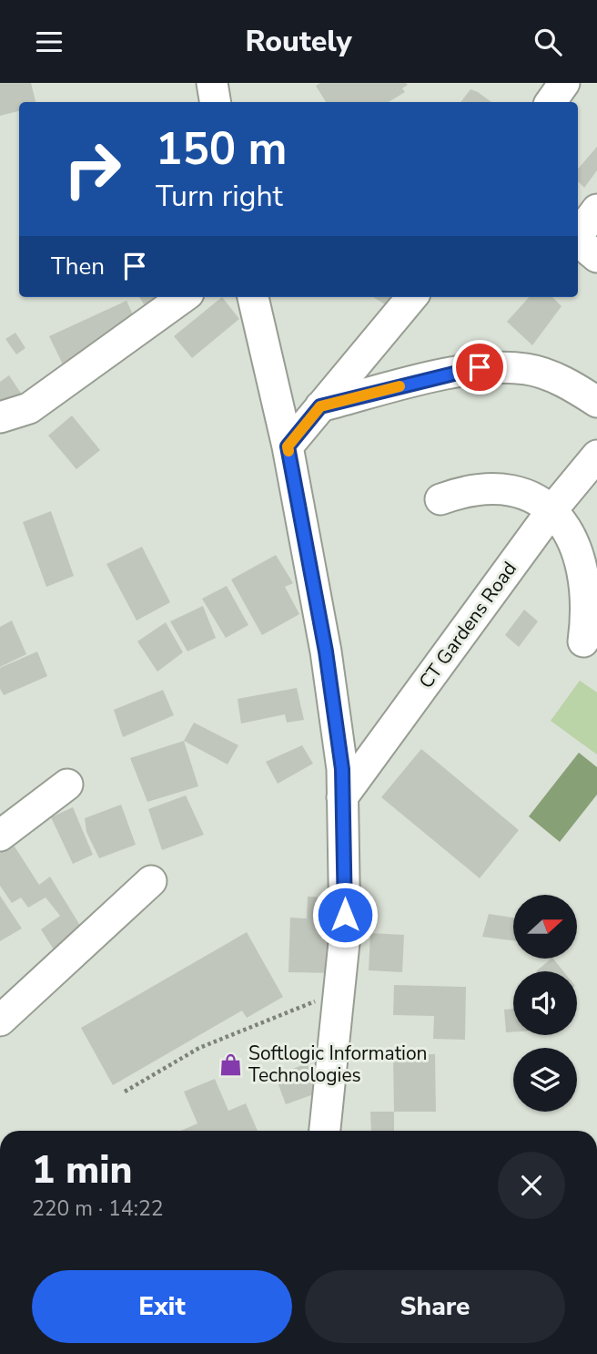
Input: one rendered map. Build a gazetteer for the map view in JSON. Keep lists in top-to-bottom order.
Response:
{
  "streets": {
    "street": ["CT Gardens Road"]
  },
  "places": {
    "shop": ["Softlogic Information Technologies"]
  },
  "north": "right",
  "page": {
    "header": "Routely",
    "turn": ["150 m", "Turn right"],
    "then": "Then",
    "heading": ["1 min", "220 m · 14:22"],
    "buttons": ["Exit", "Share"]
  }
}
